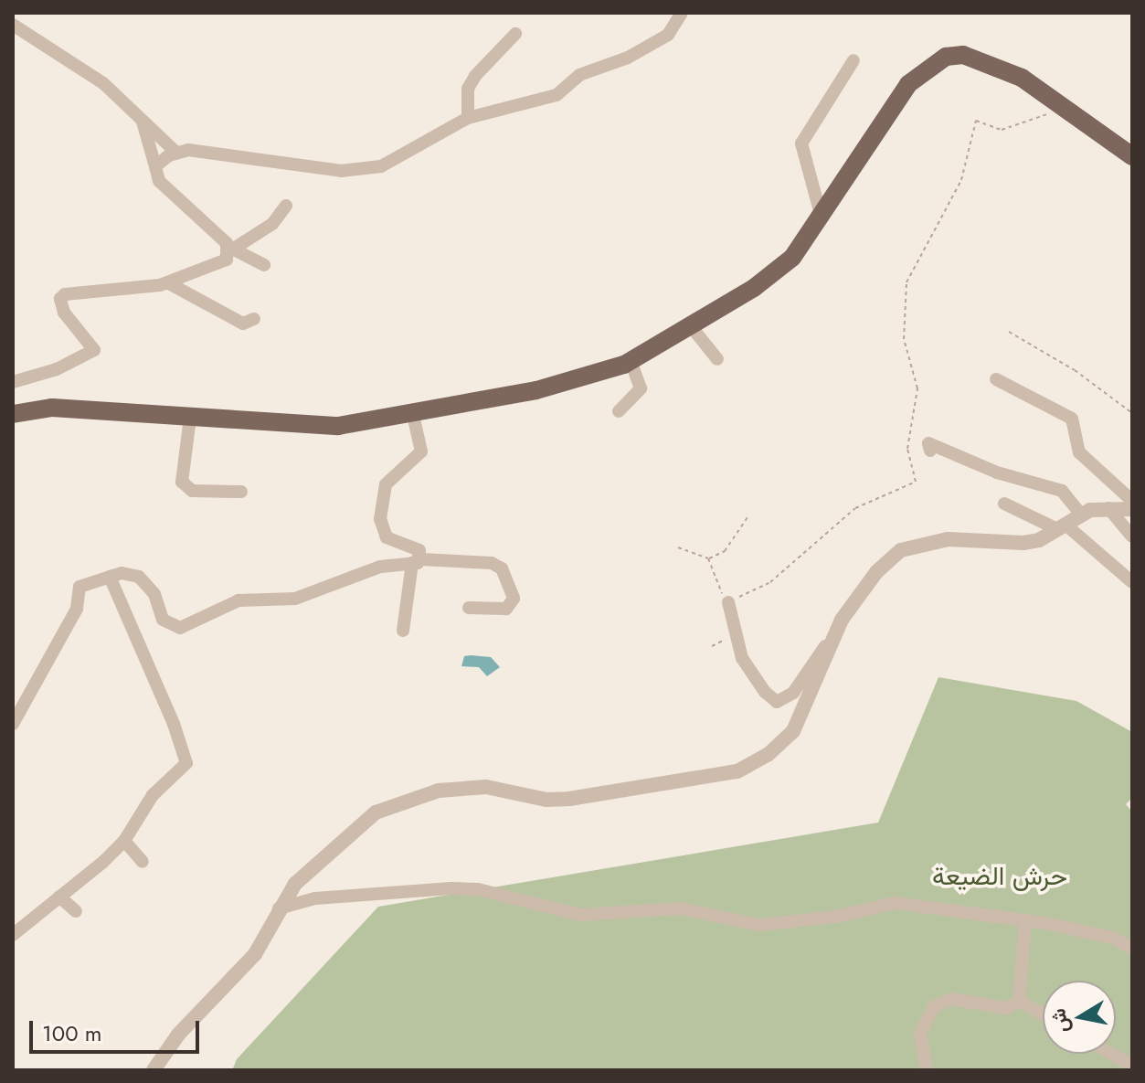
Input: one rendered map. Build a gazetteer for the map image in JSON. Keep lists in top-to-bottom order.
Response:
{
  "parks": ["حرش الضيعة"],
  "scale_bar": "100 m",
  "north": "left"
}
